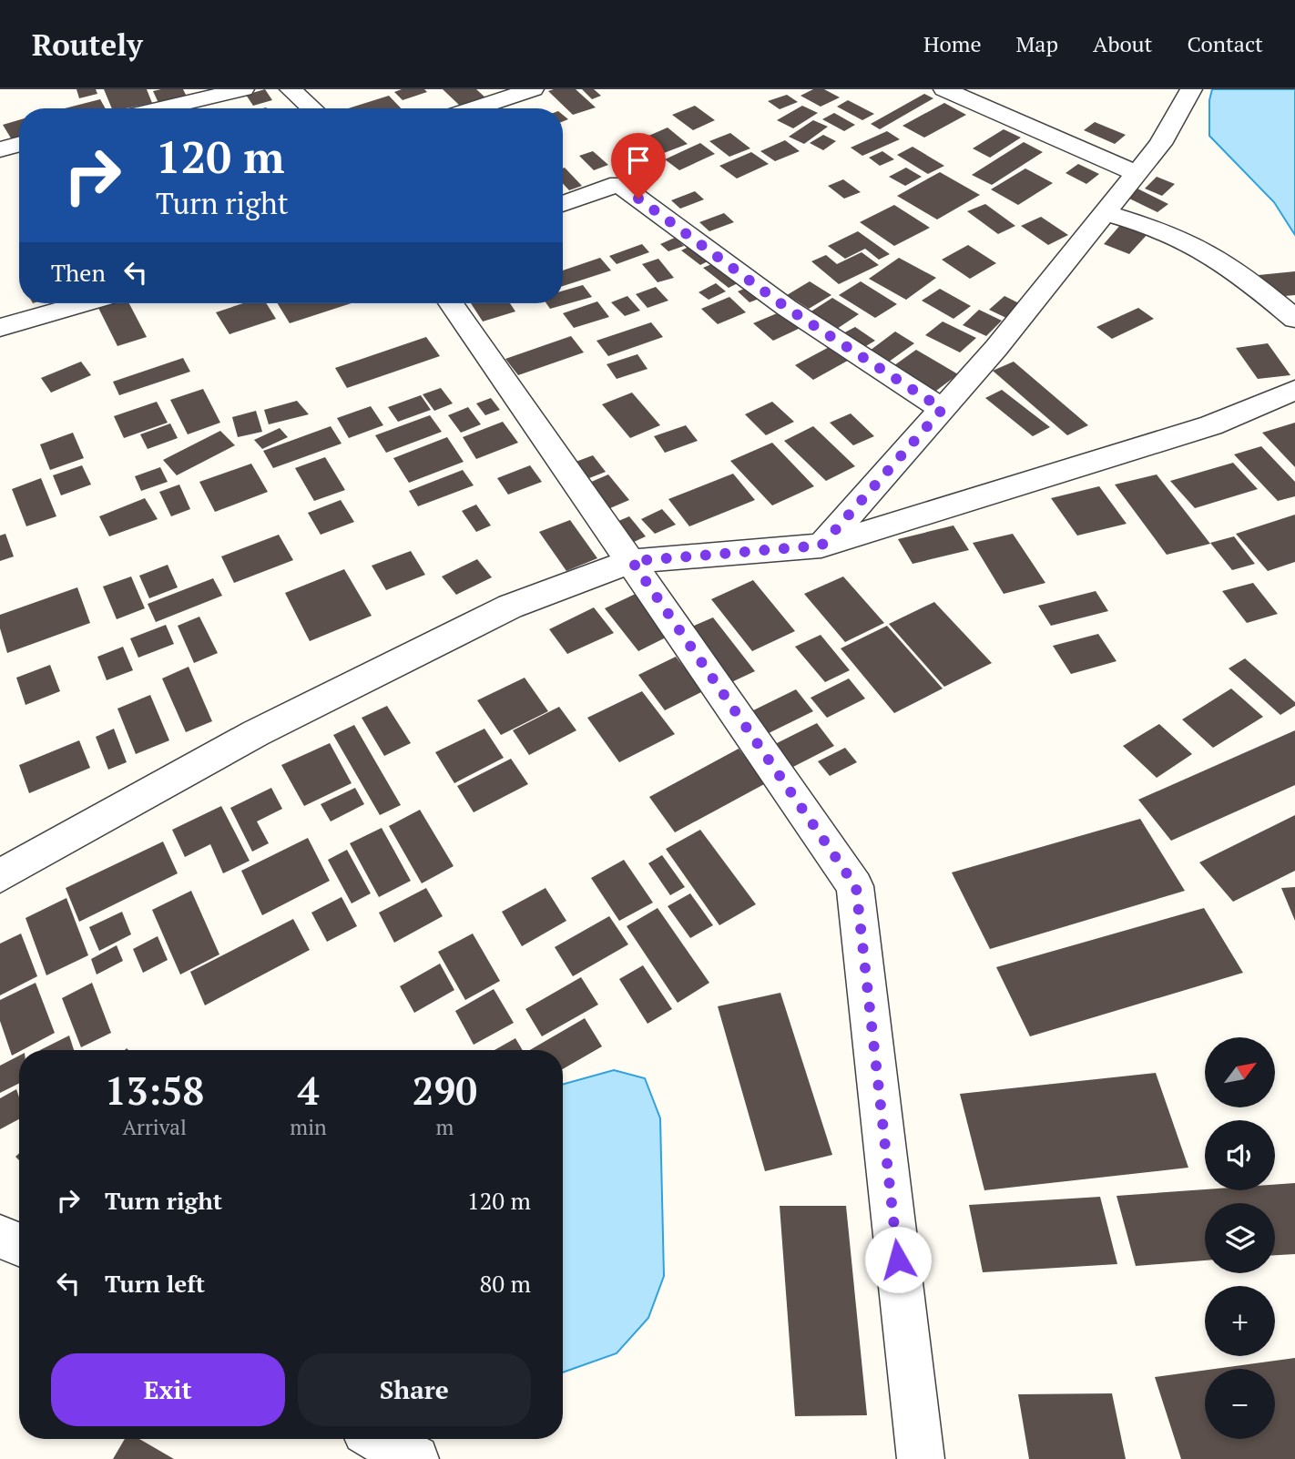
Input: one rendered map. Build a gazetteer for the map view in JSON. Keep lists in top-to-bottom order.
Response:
{
  "north": "top right",
  "page": {
    "header": "Routely",
    "nav": [
      "Home",
      "Map",
      "About",
      "Contact"
    ],
    "turn": ["120 m", "Turn right"],
    "then": "Then",
    "map_buttons": ["+", "−"],
    "eta": [
      "13:58",
      "Arrival",
      "4",
      "min",
      "290",
      "m"
    ],
    "list": [
      {
        "name": "Turn right",
        "value": "120 m"
      },
      {
        "name": "Turn left",
        "value": "80 m"
      }
    ],
    "buttons": ["Exit", "Share"]
  }
}
